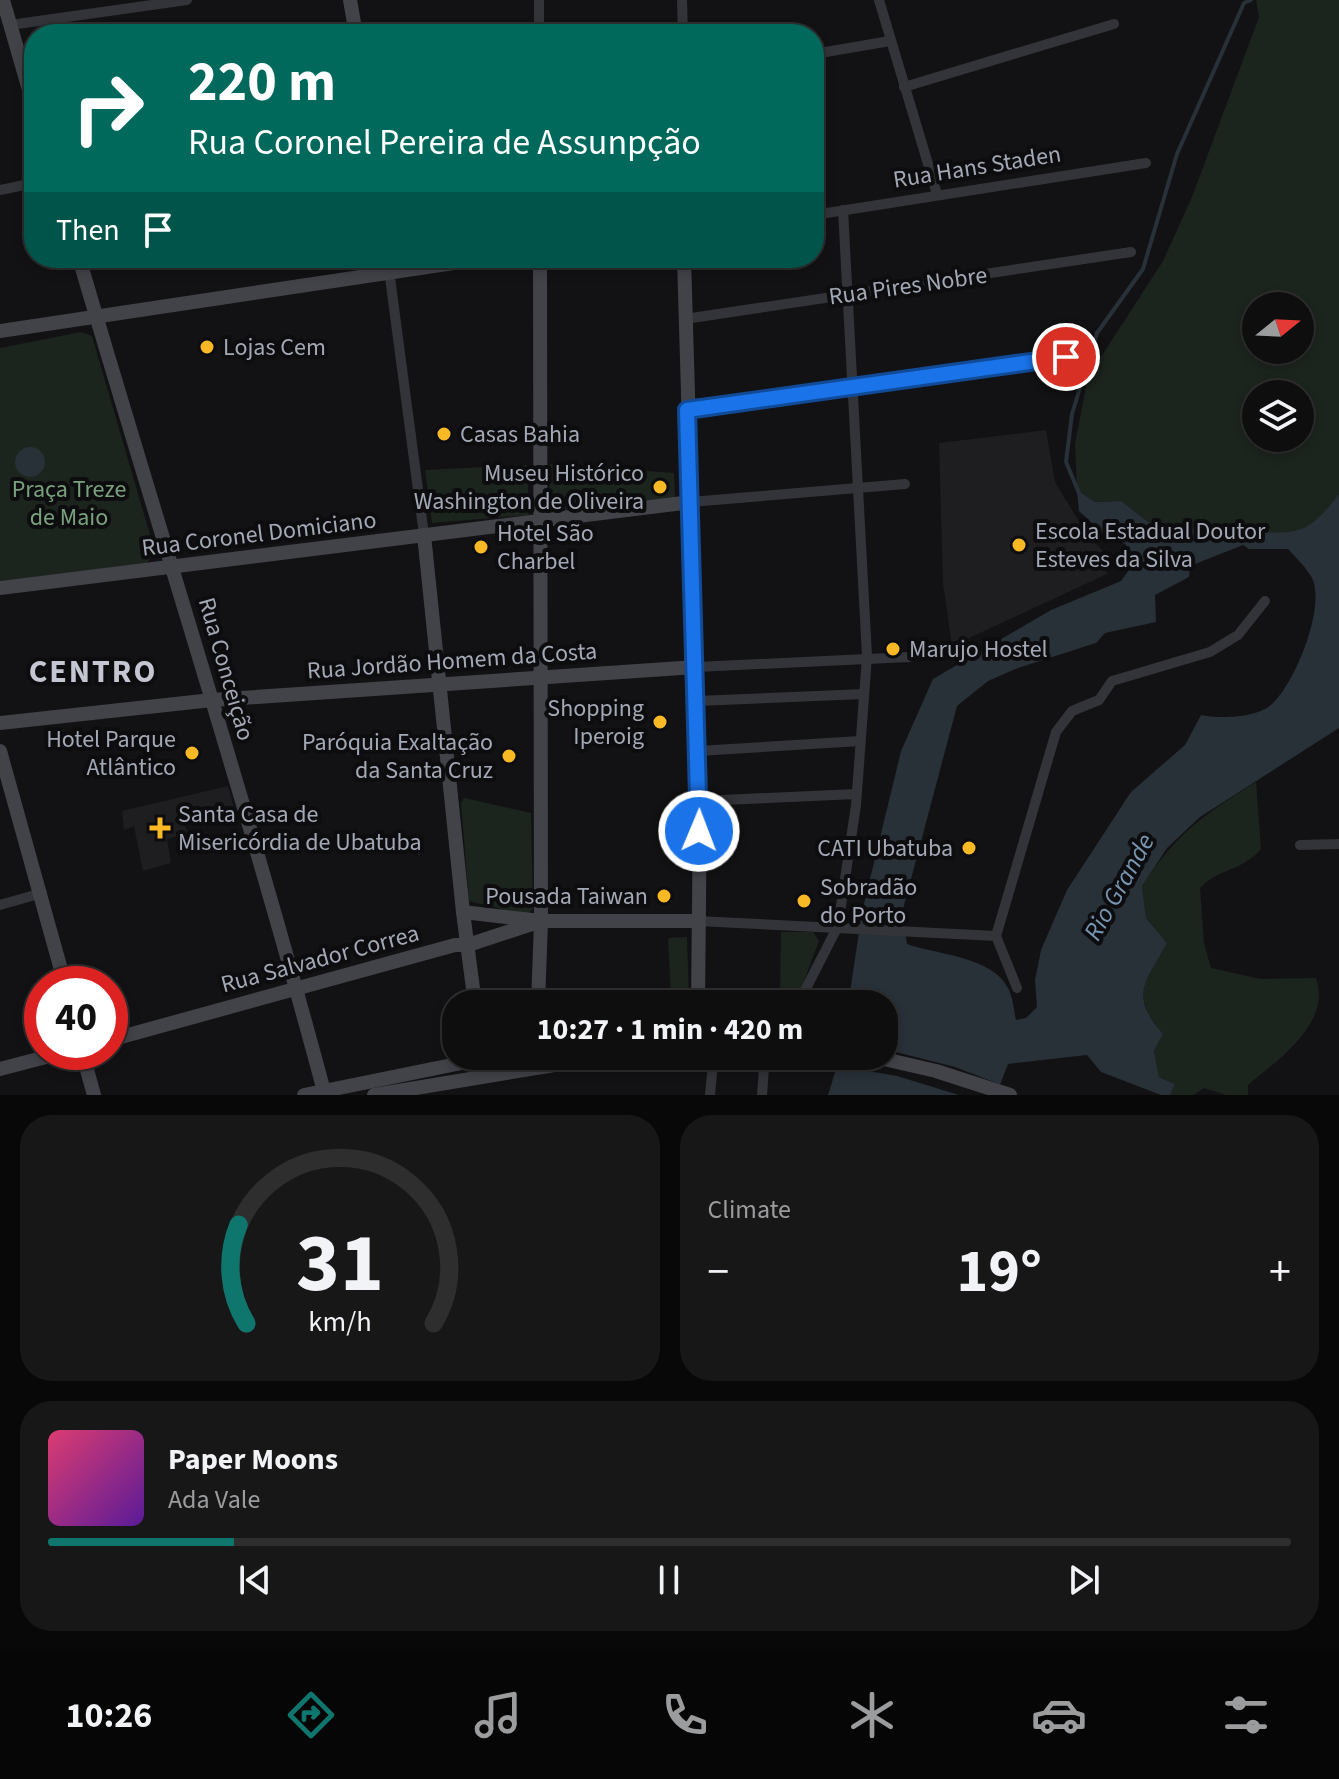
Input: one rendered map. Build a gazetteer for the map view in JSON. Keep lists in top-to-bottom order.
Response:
{
  "streets": {
    "street": [
      "Rua Hans Staden",
      "Rua Pires Nobre",
      "Rua Coronel Domiciano",
      "Rua Jordão Homem da Costa",
      "Rua Conceição",
      "Rua Salvador Correa"
    ]
  },
  "crossings": [
    ["Rua Coronel Domiciano", "Rua Conceição"],
    ["Rua Jordão Homem da Costa", "Rua Conceição"],
    ["Rua Conceição", "Rua Salvador Correa"]
  ],
  "districts": ["CENTRO"],
  "water": ["Rio Grande"],
  "parks": ["Praça Treze de Maio"],
  "places": {
    "other": [
      "Lojas Cem",
      "Casas Bahia",
      "Museu Histórico Washington de Oliveira",
      "Escola Estadual Doutor Esteves da Silva",
      "Hotel São Charbel",
      "Marujo Hostel",
      "Shopping Iperoig",
      "Hotel Parque Atlântico",
      "Paróquia Exaltação da Santa Cruz",
      "CATI Ubatuba",
      "Pousada Taiwan",
      "Sobradão do Porto"
    ],
    "health": ["Santa Casa de Misericórdia de Ubatuba"]
  },
  "north": "right",
  "page": {
    "turn": ["220 m", "Rua Coronel Pereira de Assunpção"],
    "then": "Then",
    "limit": "40",
    "trip": "10:27 · 1 min · 420 m",
    "tile": "Climate",
    "heat": ["−", "19°", "+"],
    "song": ["Paper Moons", "Ada Vale"],
    "tabs": "10:26",
    "gauge": ["31", "km/h"]
  }
}
